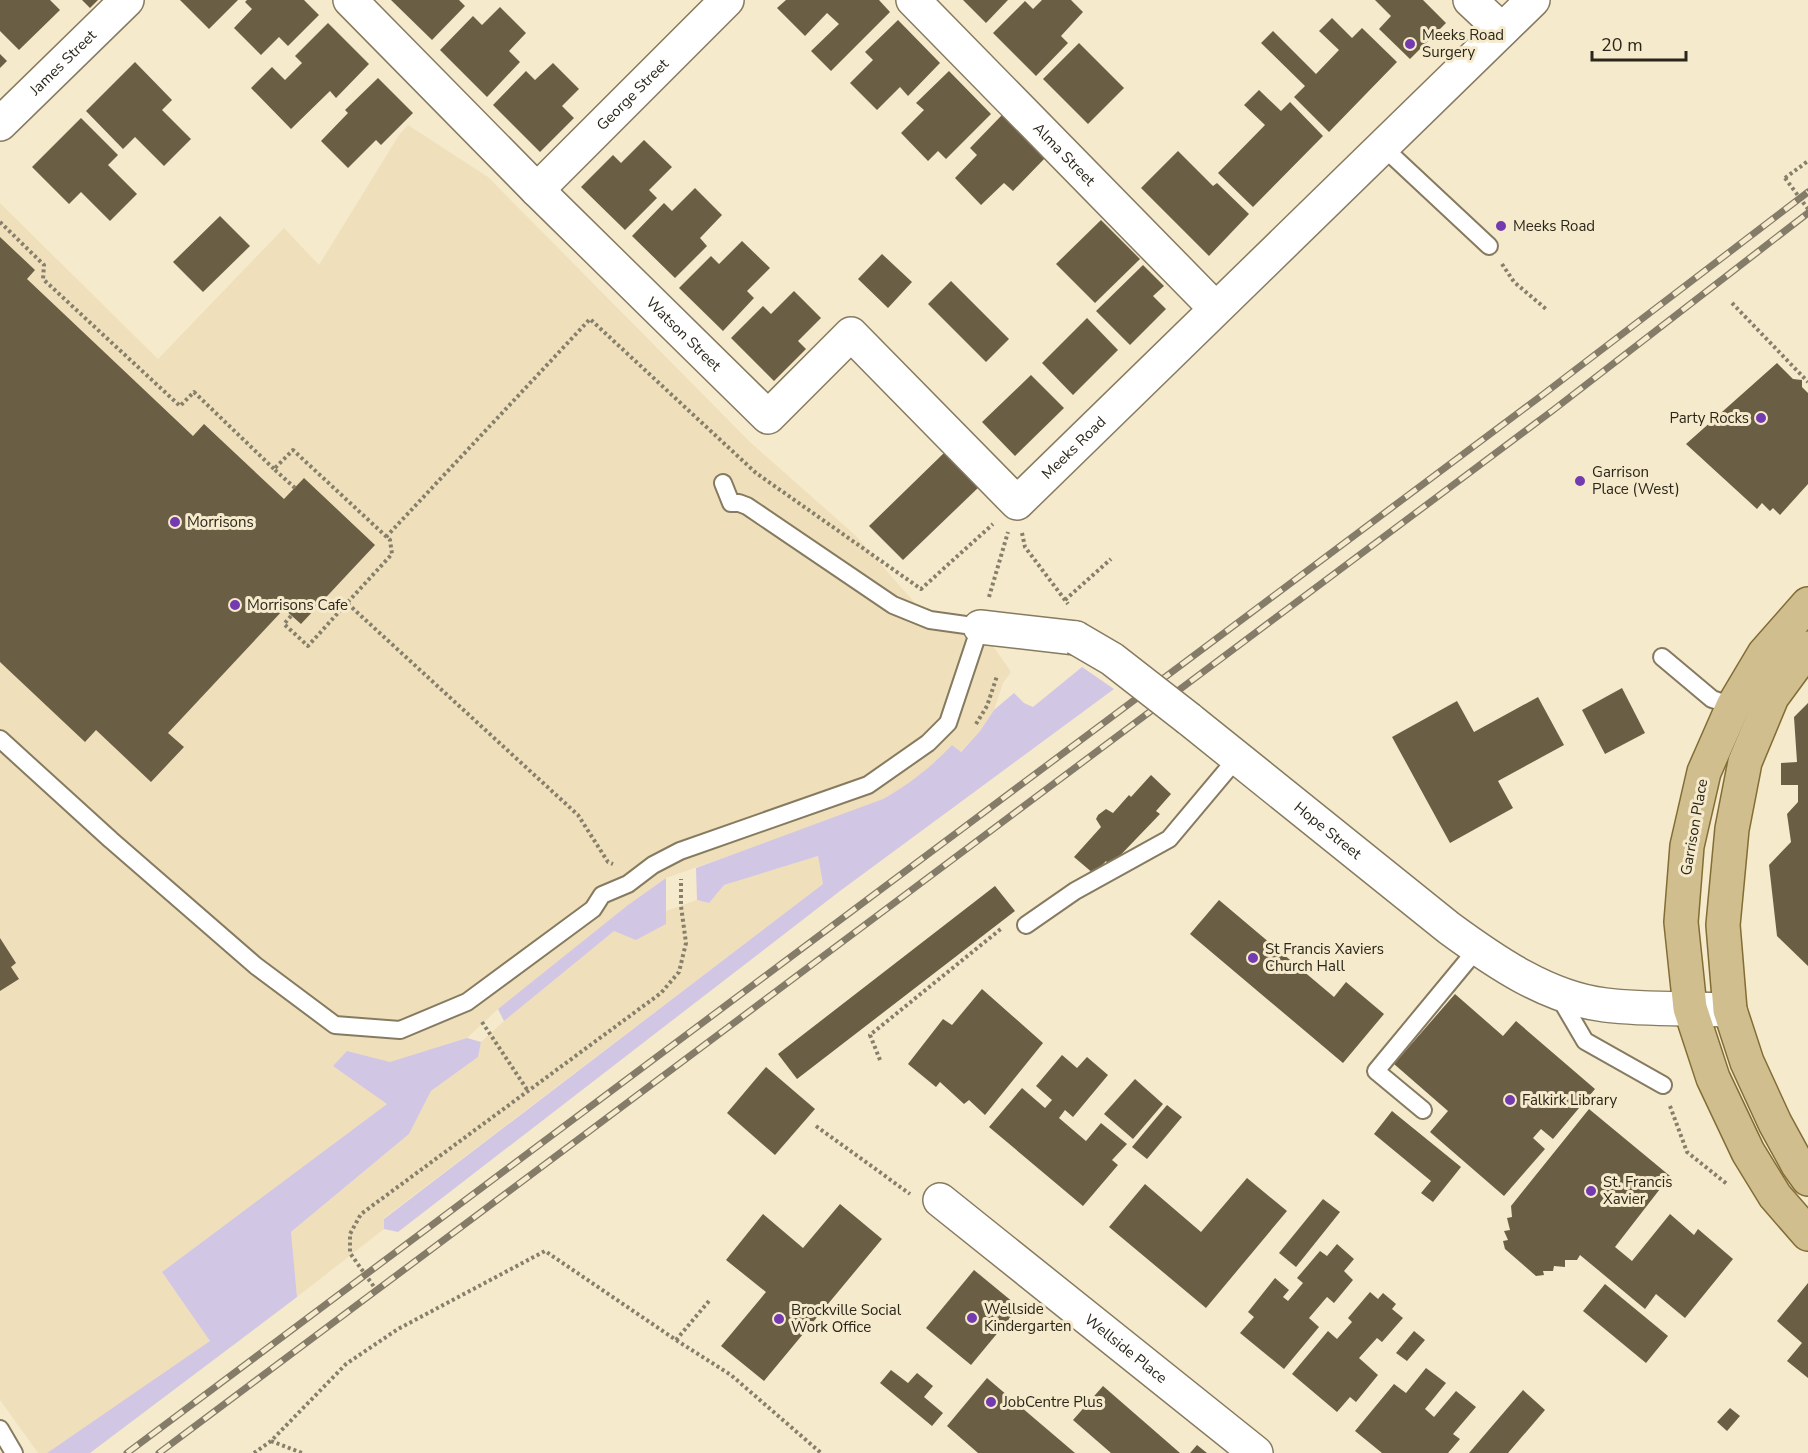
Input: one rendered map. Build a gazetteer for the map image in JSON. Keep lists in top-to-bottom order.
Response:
{
  "streets": {
    "main road": ["Garrison Place"],
    "street": [
      "James Street",
      "George Street",
      "Alma Street",
      "Watson Street",
      "Meeks Road",
      "Hope Street",
      "Wellside Place"
    ]
  },
  "crossings": [
    ["George Street", "Watson Street"],
    ["Alma Street", "Meeks Road"],
    ["Watson Street", "Meeks Road"],
    ["Garrison Place", "Hope Street"]
  ],
  "places": [
    "Meeks Road Surgery",
    "Meeks Road",
    "Party Rocks",
    "Garrison Place (West)",
    "Morrisons",
    "Morrisons Cafe",
    "St Francis Xaviers Church Hall",
    "Falkirk Library",
    "St. Francis Xavier",
    "Wellside Kindergarten",
    "Brockville Social Work Office",
    "JobCentre Plus"
  ],
  "scale_bar": "20 m"
}
